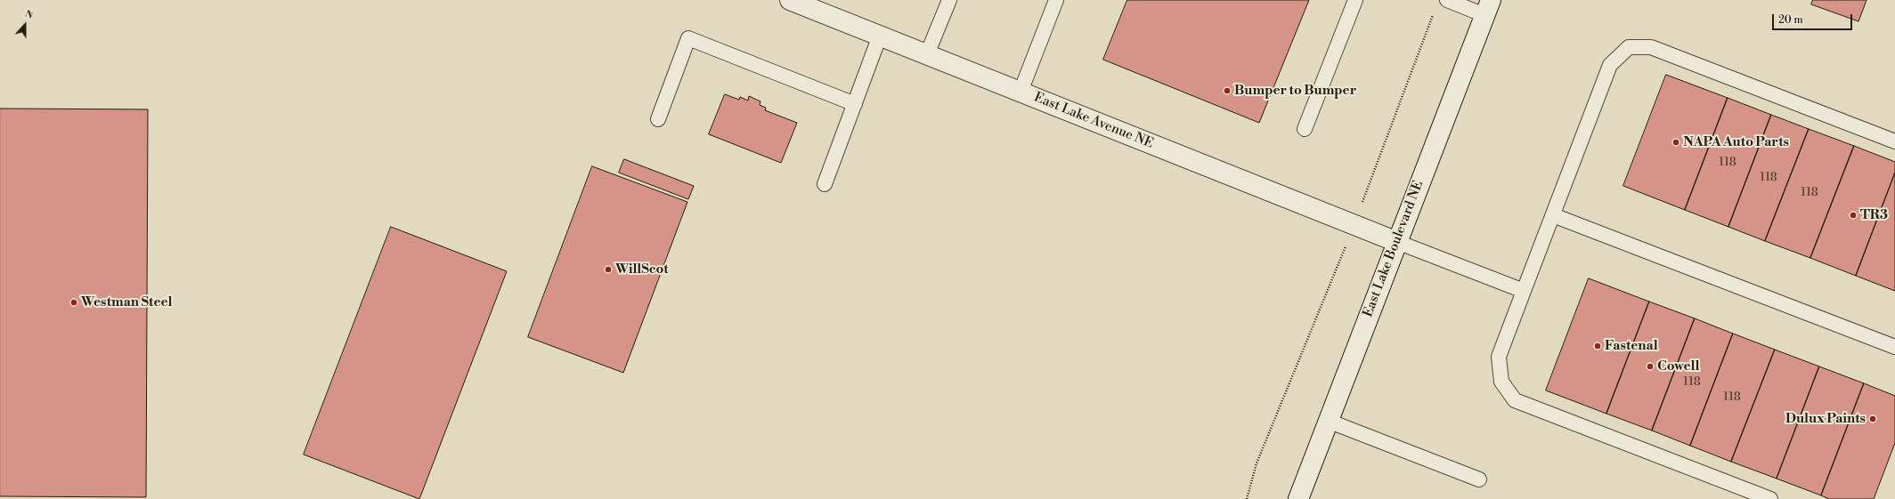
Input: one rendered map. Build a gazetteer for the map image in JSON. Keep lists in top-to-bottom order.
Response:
{
  "streets": {
    "street": ["East Lake Avenue NE", "East Lake Boulevard NE"]
  },
  "crossings": [
    ["East Lake Avenue NE", "East Lake Boulevard NE"]
  ],
  "places": [
    "Bumper to Bumper",
    "NAPA Auto Parts",
    "TR3",
    "WillScot",
    "Westman Steel",
    "Fastenal",
    "Cowell",
    "Dulux Paints"
  ],
  "house_numbers": [
    "118",
    "118",
    "118",
    "118",
    "118"
  ],
  "scale_bar": "20 m",
  "north": "top"
}
